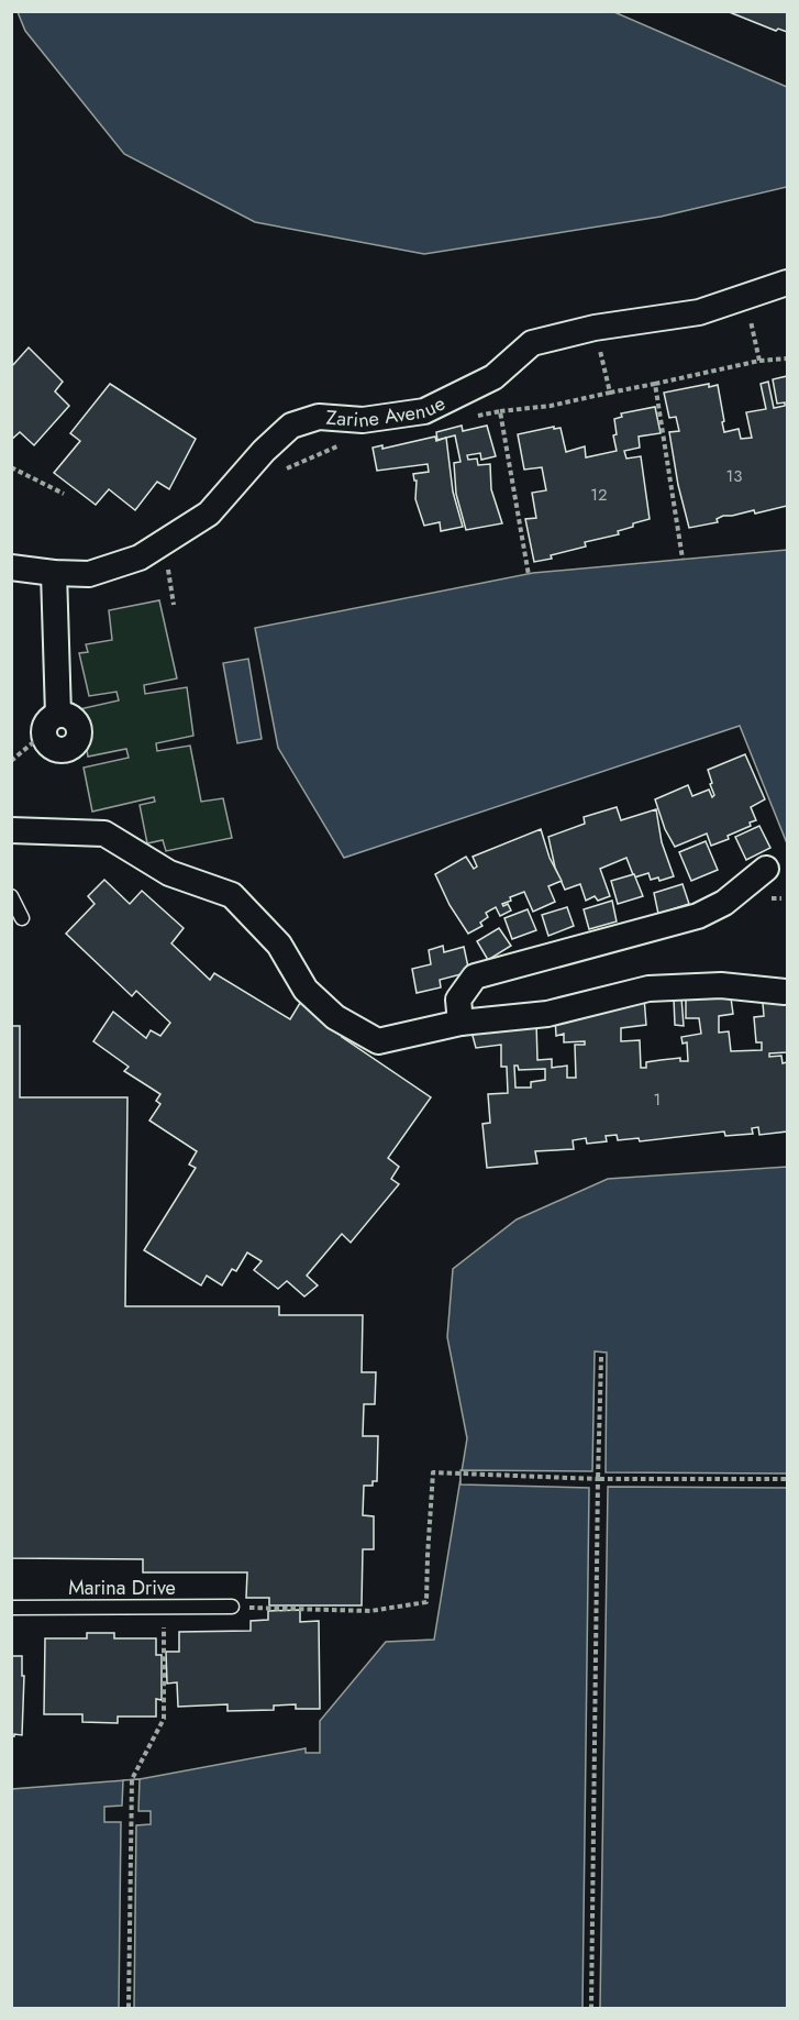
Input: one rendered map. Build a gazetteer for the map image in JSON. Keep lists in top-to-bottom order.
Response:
{
  "streets": {
    "street": ["Zarine Avenue"],
    "lane": ["Marina Drive"]
  },
  "house_numbers": ["13", "12", "1"]
}
